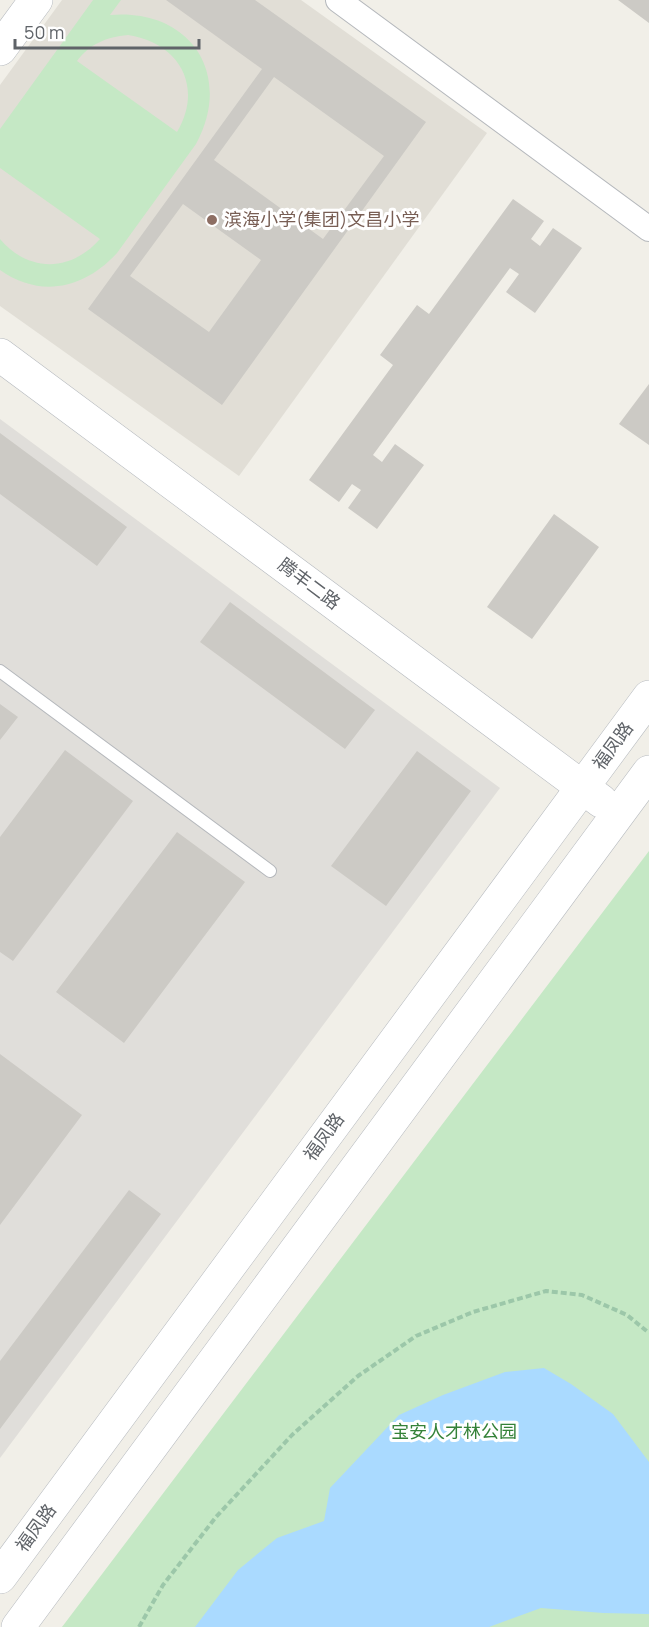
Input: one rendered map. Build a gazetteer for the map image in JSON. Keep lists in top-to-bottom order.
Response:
{
  "streets": {
    "main road": ["腾丰二路", "福凤路"]
  },
  "crossings": [
    ["腾丰二路", "福凤路"]
  ],
  "parks": ["宝安人才林公园"],
  "places": ["滨海小学(集团)文昌小学"],
  "scale_bar": "50 m"
}
